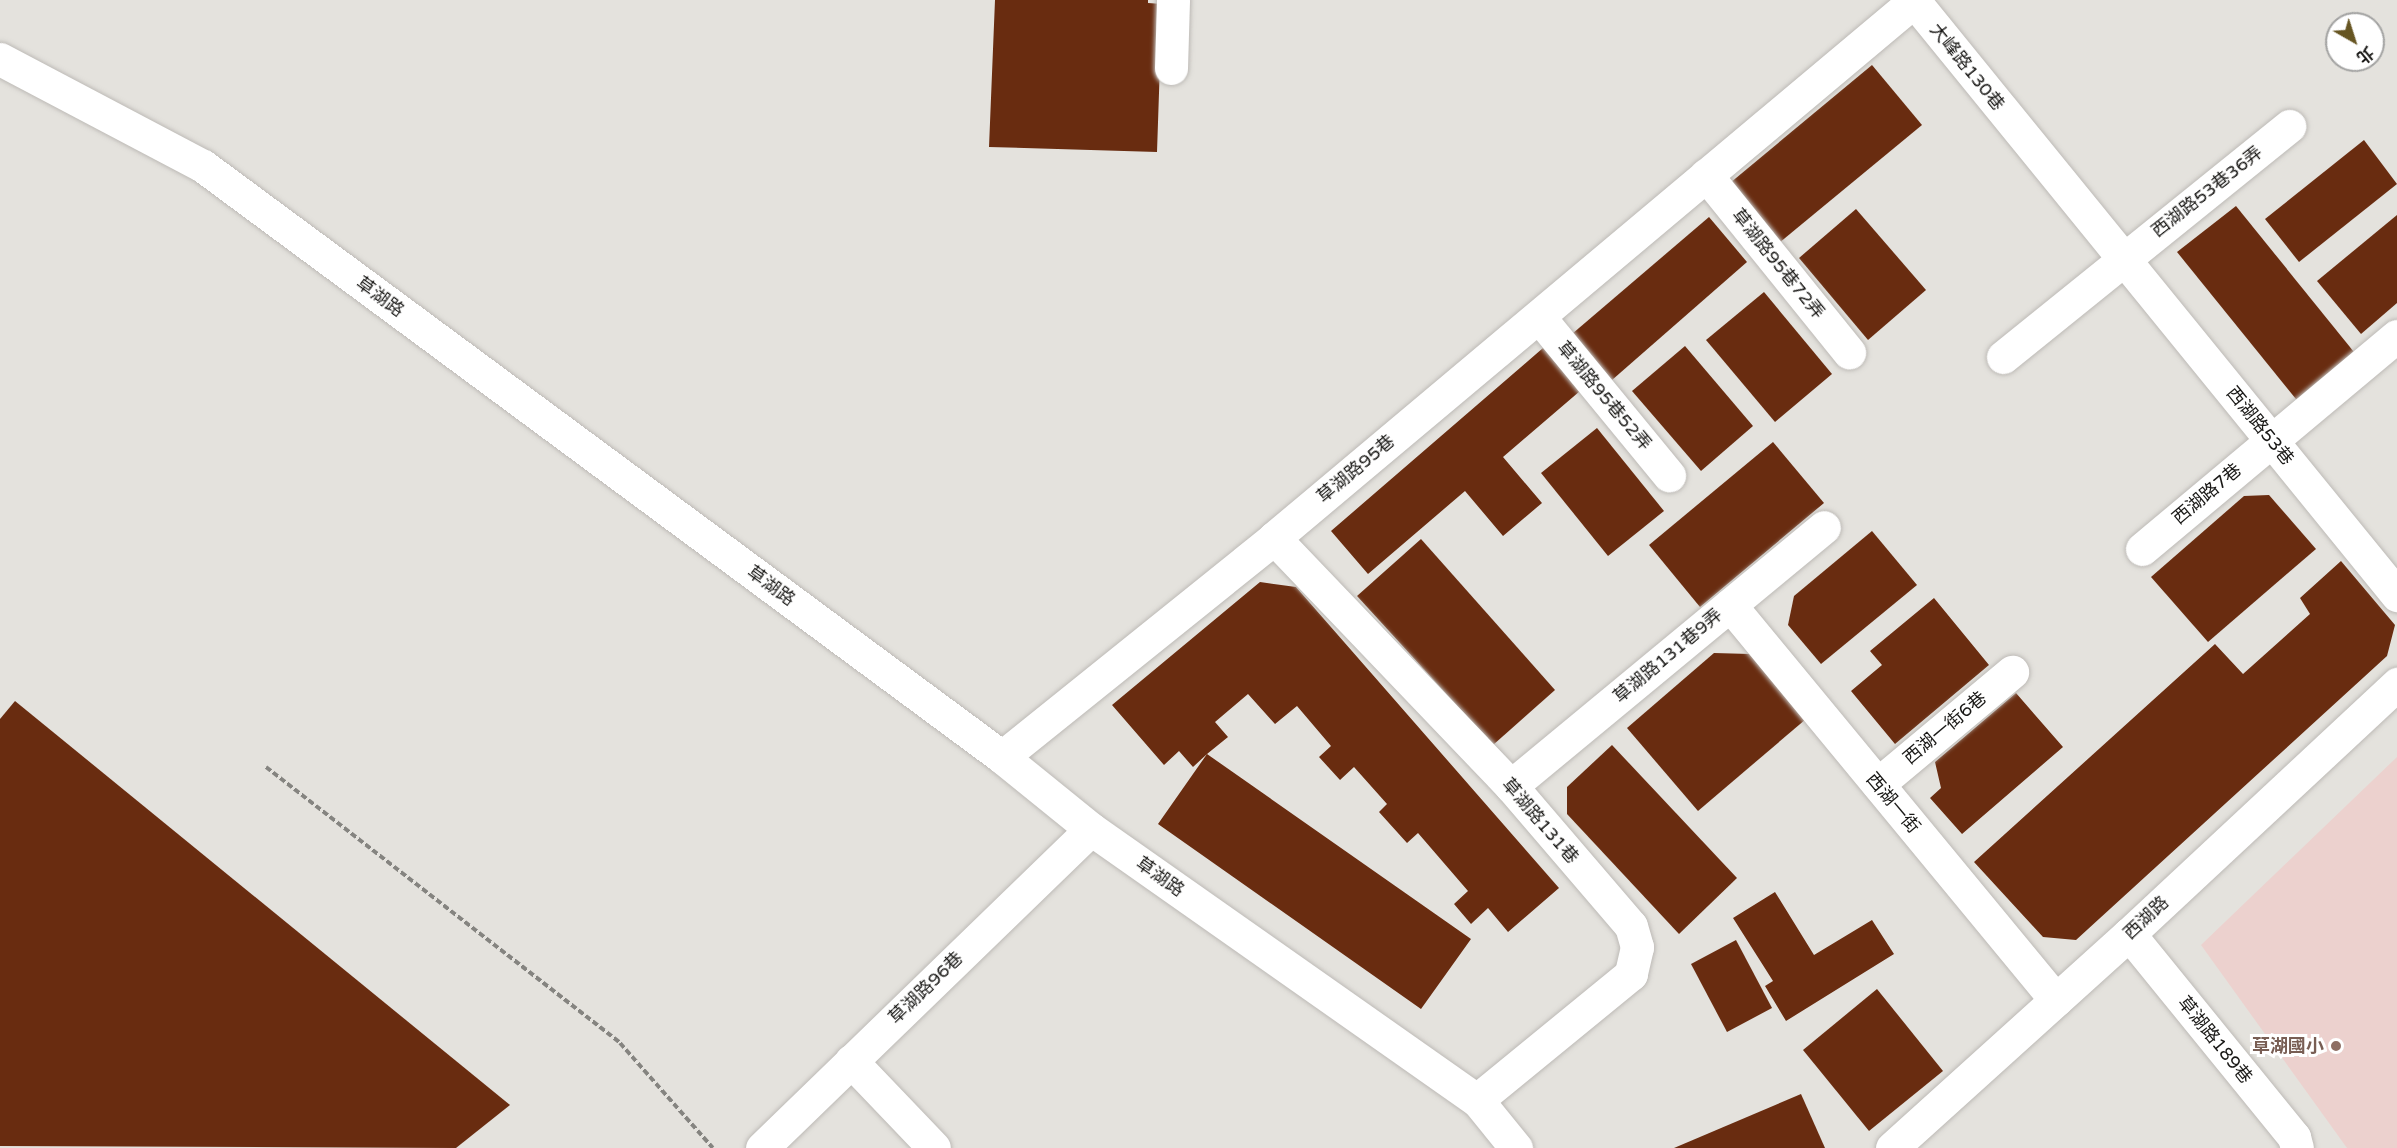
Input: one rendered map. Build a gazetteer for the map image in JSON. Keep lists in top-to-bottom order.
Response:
{
  "streets": {
    "street": [
      "大峰路130巷",
      "西湖路53巷36弄",
      "草湖路95巷72弄",
      "草湖路",
      "草湖路95巷52弄",
      "西湖路53巷",
      "草湖路95巷",
      "西湖路7巷",
      "草湖路131巷9弄",
      "西湖一街6巷",
      "西湖一街",
      "草湖路131巷",
      "西湖路",
      "草湖路96巷",
      "草湖路189巷"
    ]
  },
  "crossings": [
    ["大峰路130巷", "西湖路53巷36弄"],
    ["大峰路130巷", "草湖路95巷72弄"],
    ["大峰路130巷", "西湖路53巷"],
    ["大峰路130巷", "草湖路95巷"],
    ["西湖路53巷36弄", "西湖路53巷"],
    ["草湖路95巷72弄", "草湖路95巷"],
    ["草湖路", "草湖路95巷"],
    ["草湖路", "草湖路131巷"],
    ["草湖路", "草湖路96巷"],
    ["草湖路95巷52弄", "草湖路95巷"],
    ["西湖路53巷", "西湖路7巷"],
    ["草湖路95巷", "草湖路131巷"],
    ["草湖路131巷9弄", "西湖一街"],
    ["草湖路131巷9弄", "草湖路131巷"],
    ["西湖一街6巷", "西湖一街"],
    ["西湖一街", "西湖路"],
    ["西湖路", "草湖路189巷"]
  ],
  "places": ["草湖國小"],
  "north": "bottom right"
}
